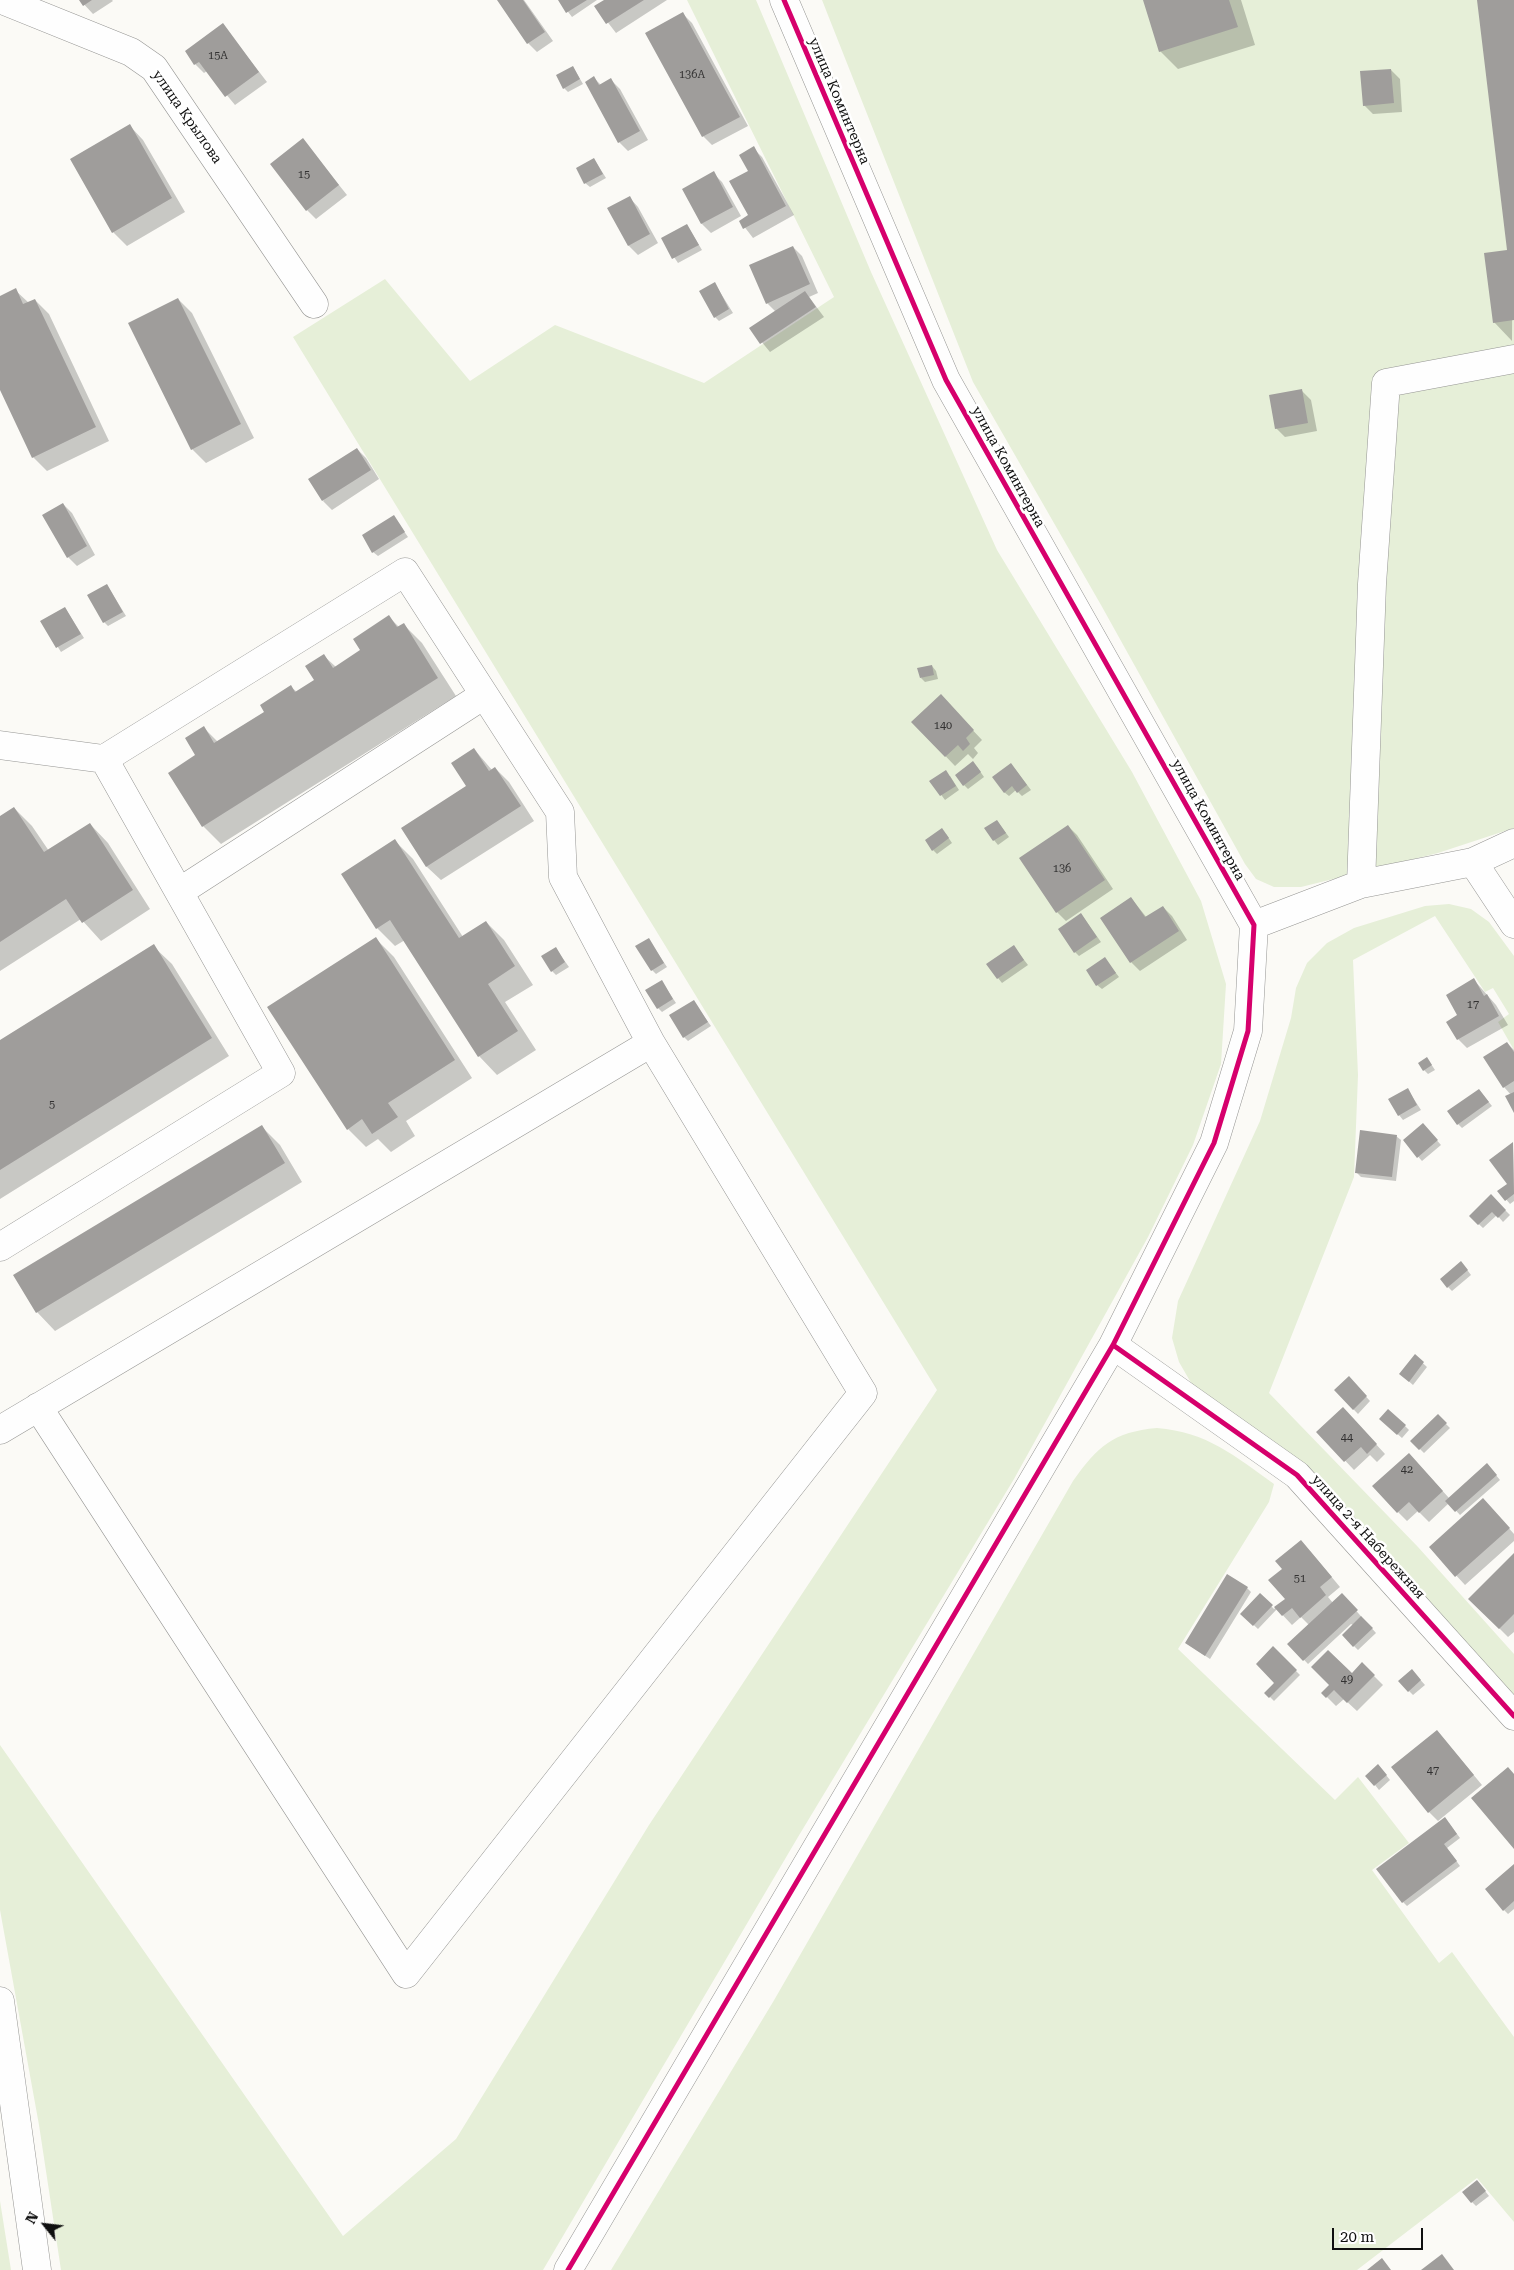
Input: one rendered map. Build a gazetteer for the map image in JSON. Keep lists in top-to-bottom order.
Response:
{
  "streets": {
    "street": ["улица Коминтерна", "улица Крылова", "улица 2-я Набережная"]
  },
  "house_numbers": [
    "15А",
    "136А",
    "15",
    "140",
    "136",
    "17",
    "5",
    "44",
    "42",
    "51",
    "49",
    "47"
  ],
  "scale_bar": "20 m",
  "north": "top left"
}
